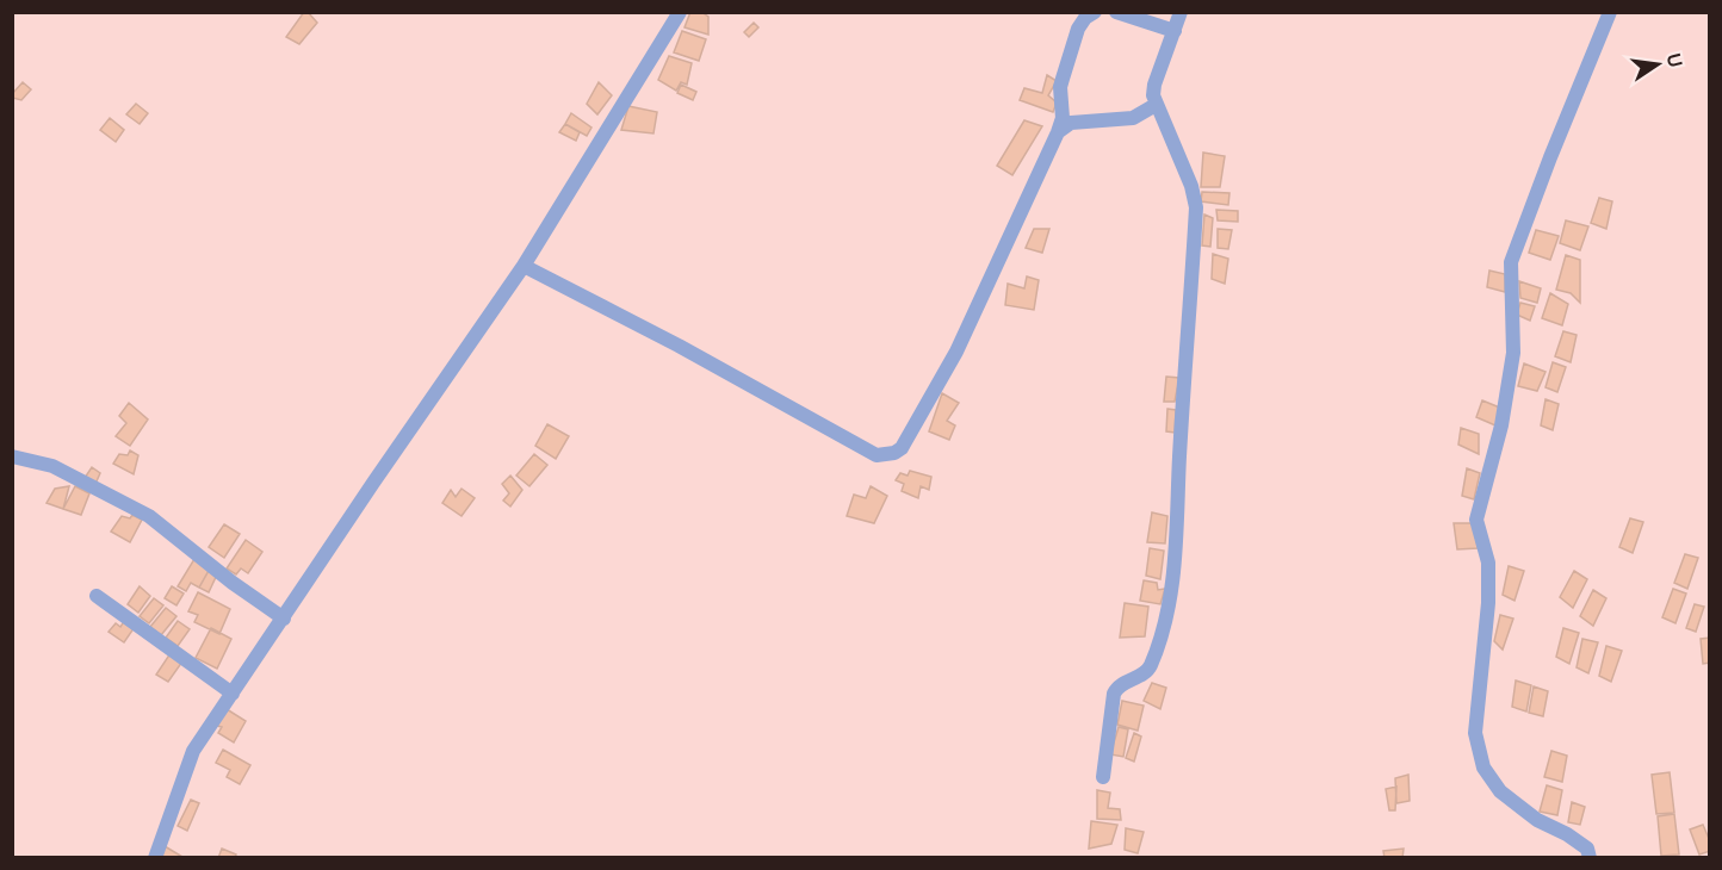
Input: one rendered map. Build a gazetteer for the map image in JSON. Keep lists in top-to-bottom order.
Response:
{
  "north": "right"
}
